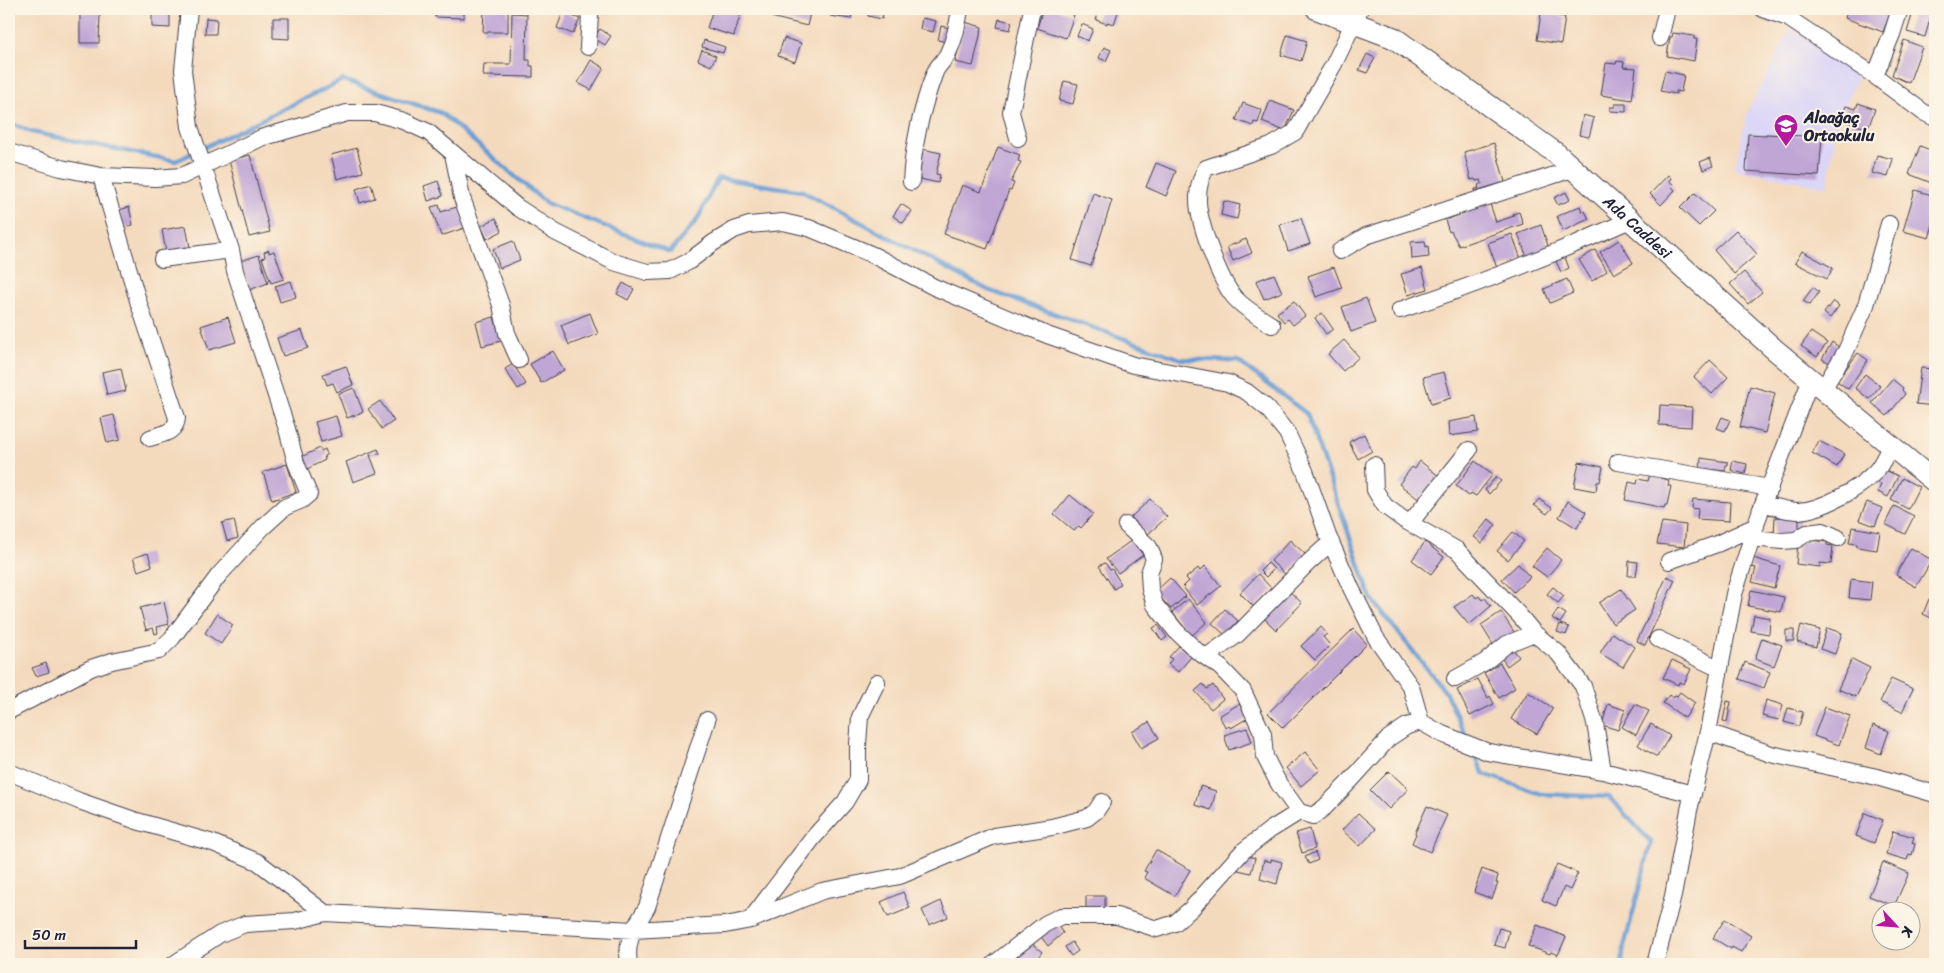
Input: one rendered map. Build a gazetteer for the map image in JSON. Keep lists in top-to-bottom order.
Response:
{
  "streets": {
    "main road": ["Ada Caddesi"]
  },
  "places": {
    "school or university": ["Alaağaç Ortaokulu"]
  },
  "scale_bar": "50 m",
  "north": "bottom right"
}
